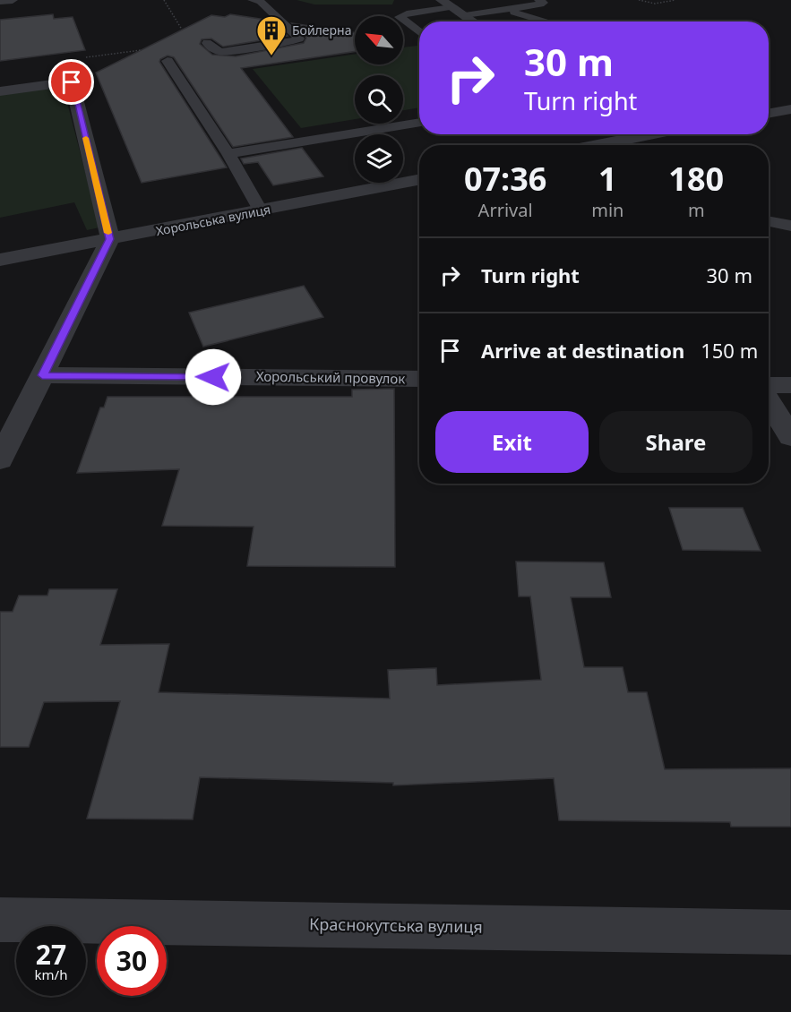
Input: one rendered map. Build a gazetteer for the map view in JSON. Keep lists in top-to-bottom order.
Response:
{
  "streets": {
    "street": ["Хорольська вулиця", "Хорольський провулок", "Краснокутська вулиця"]
  },
  "places": {
    "building": ["Бойлерна"]
  },
  "north": "top left",
  "page": {
    "turn": ["30 m", "Turn right"],
    "eta": [
      "07:36",
      "Arrival",
      "1",
      "min",
      "180",
      "m"
    ],
    "list": [
      {
        "name": "Turn right",
        "value": "30 m"
      },
      {
        "name": "Arrive at destination",
        "value": "150 m"
      }
    ],
    "buttons": ["Exit", "Share"],
    "speed": "27 km/h",
    "limit": "30"
  }
}
